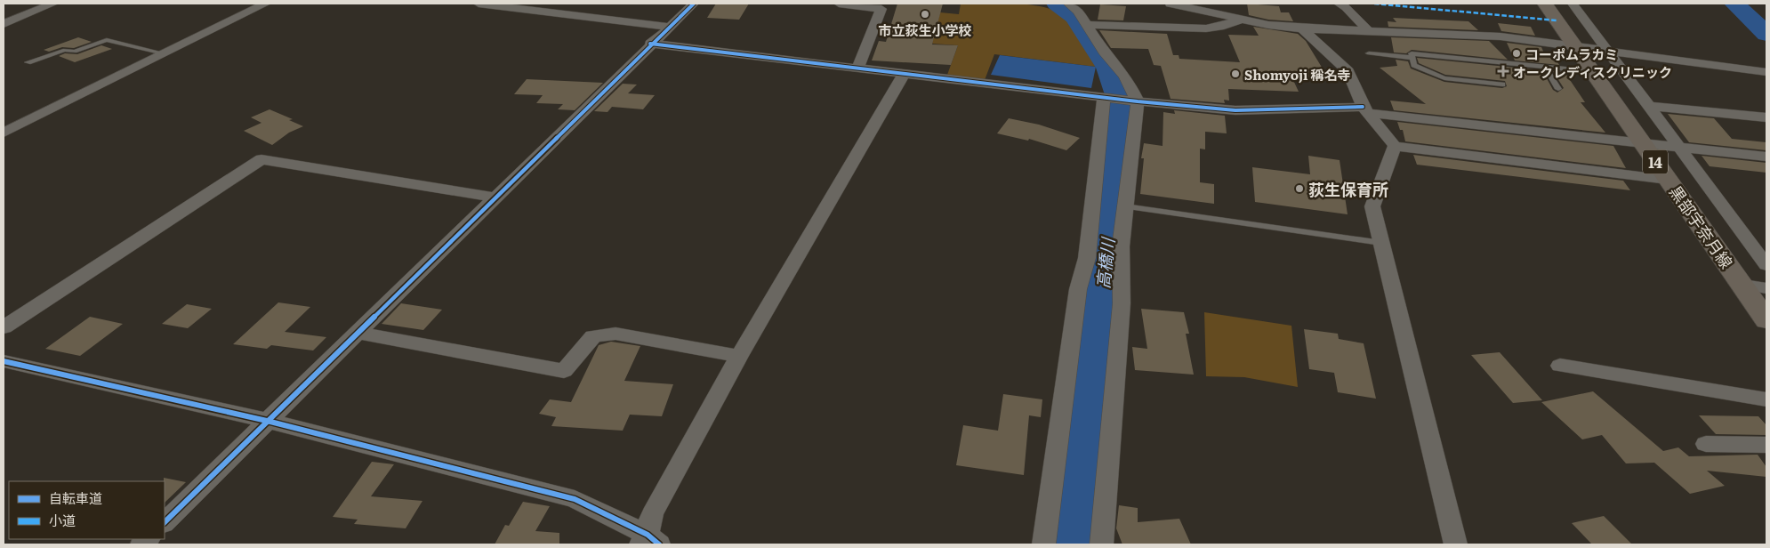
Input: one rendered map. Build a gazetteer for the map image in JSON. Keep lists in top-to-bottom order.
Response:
{
  "streets": {
    "main road": ["14", "黒部宇奈月線"]
  },
  "water": ["高橋川"],
  "places": {
    "other": [
      "市立荻生小学校",
      "コーポムラカミ",
      "Shomyoji 稱名寺",
      "荻生保育所"
    ],
    "health": ["オークレディスクリニック"]
  },
  "legend": ["自転車道", "小道"]
}
